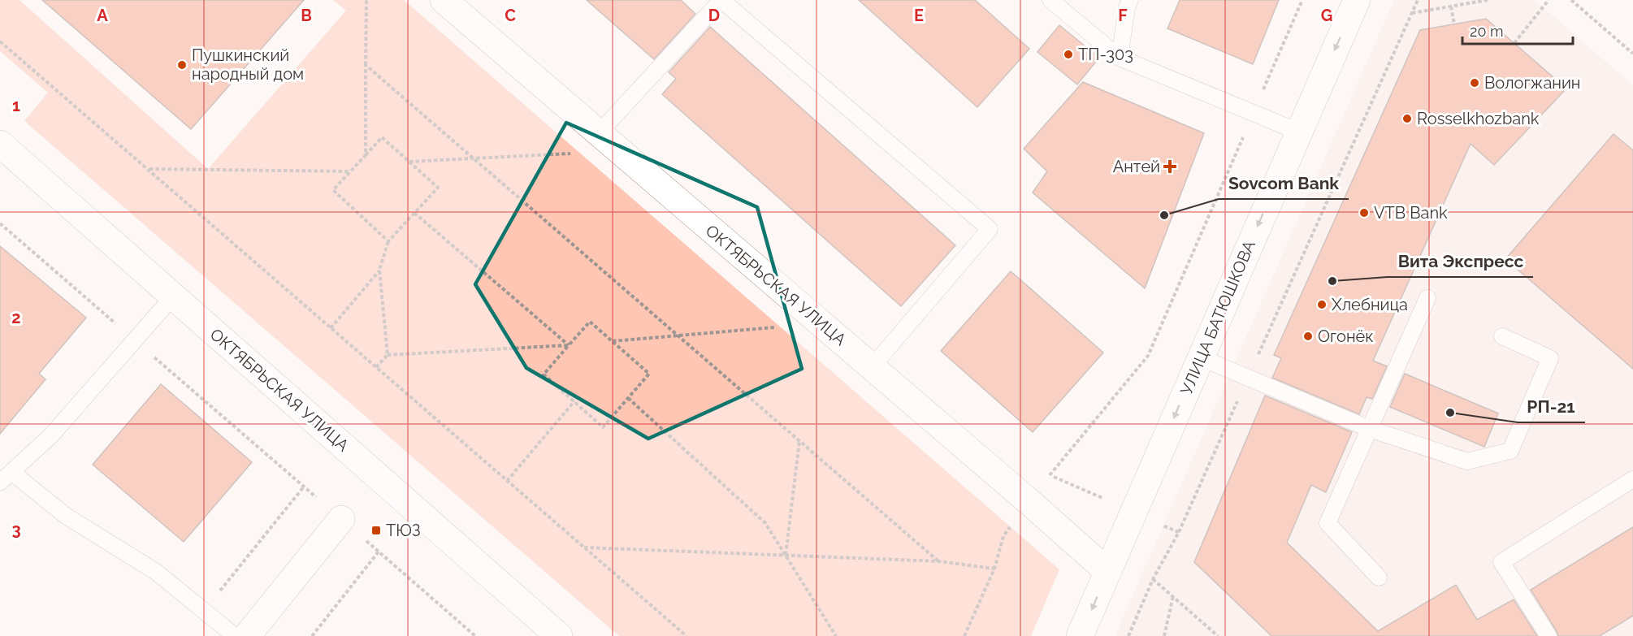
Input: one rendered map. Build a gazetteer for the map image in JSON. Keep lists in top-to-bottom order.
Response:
{
  "streets": {
    "street": ["ОКТЯБРЬСКАЯ УЛИЦА", "УЛИЦА БАТЮШКОВА"]
  },
  "crossings": [
    ["ОКТЯБРЬСКАЯ УЛИЦА", "УЛИЦА БАТЮШКОВА"]
  ],
  "one_way": ["УЛИЦА БАТЮШКОВА"],
  "places": {
    "other": [
      "ТП-303",
      "Пушкинский народный дом",
      "Вологжанин",
      "Rosselkhozbank",
      "VTB Bank",
      "Sovcom Bank",
      "Вита Экспресс",
      "Хлебница",
      "Огонёк",
      "РП-21"
    ],
    "health": ["Антей"],
    "transit": ["ТЮЗ"]
  },
  "scale_bar": "20 m",
  "grid": {
    "columns": [
      "A",
      "B",
      "C",
      "D",
      "E",
      "F",
      "G"
    ],
    "rows": ["1", "2", "3"]
  }
}
